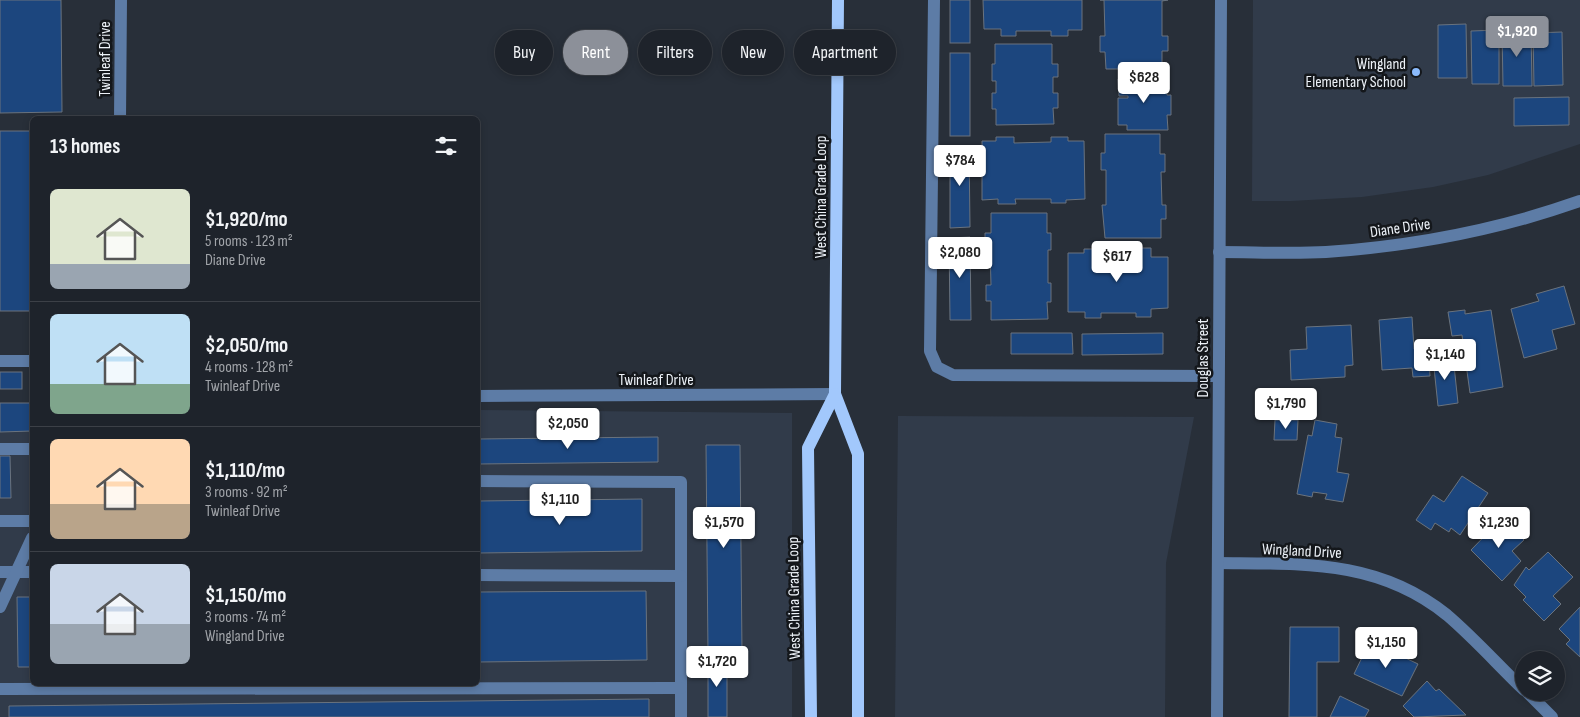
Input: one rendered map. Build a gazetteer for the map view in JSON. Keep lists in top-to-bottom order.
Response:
{
  "streets": {
    "main road": ["West China Grade Loop"],
    "street": [
      "Twinleaf Drive",
      "Diane Drive",
      "Douglas Street",
      "Wingland Drive"
    ]
  },
  "crossings": [
    ["Twinleaf Drive", "West China Grade Loop"],
    ["Diane Drive", "Douglas Street"],
    ["Douglas Street", "Wingland Drive"]
  ],
  "places": ["Wingland Elementary School"],
  "page": {
    "price": [
      "$1,920",
      "$628",
      "$784",
      "$2,080",
      "$617",
      "$1,140",
      "$1,790",
      "$2,050",
      "$1,110",
      "$1,570",
      "$1,230",
      "$1,150",
      "$1,720"
    ],
    "chip": [
      "Buy",
      "Rent",
      "Filters",
      "New",
      "Apartment"
    ],
    "heading": "13 homes",
    "list": [
      {
        "name": "$1,920/mo",
        "note": "5 rooms · 123 m² · Diane Drive"
      },
      {
        "name": "$2,050/mo",
        "note": "4 rooms · 128 m² · Twinleaf Drive"
      },
      {
        "name": "$1,110/mo",
        "note": "3 rooms · 92 m² · Twinleaf Drive"
      },
      {
        "name": "$1,150/mo",
        "note": "3 rooms · 74 m² · Wingland Drive"
      }
    ]
  }
}
